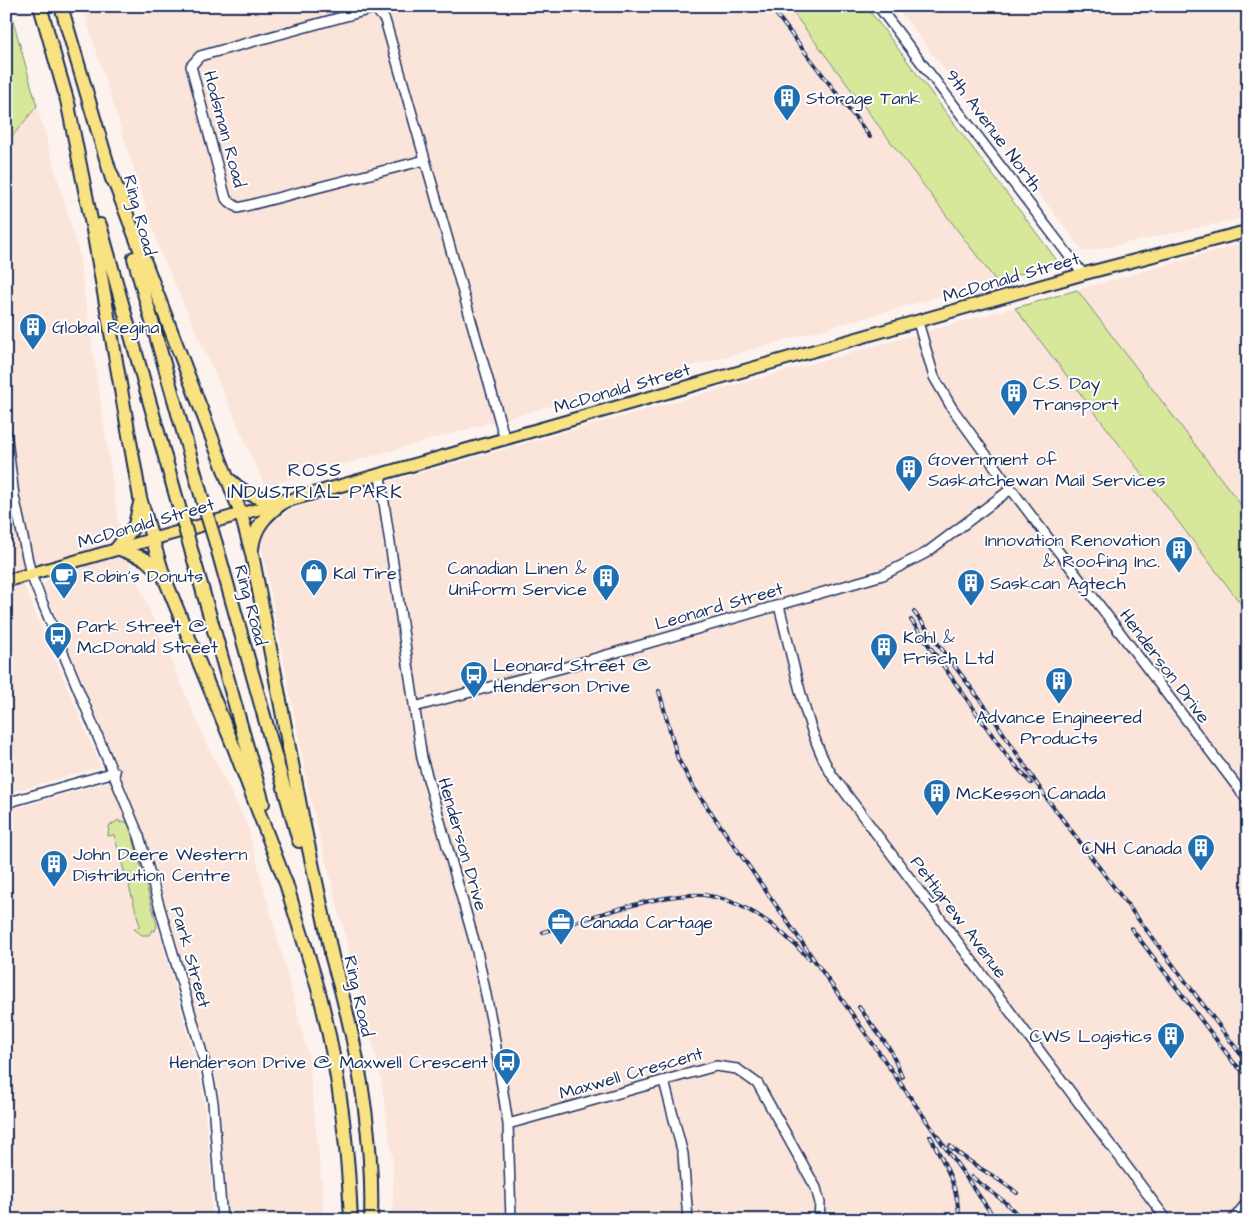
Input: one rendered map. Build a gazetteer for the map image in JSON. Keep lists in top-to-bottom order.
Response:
{
  "streets": {
    "highway": ["Ring Road"],
    "main road": ["McDonald Street"],
    "street": [
      "Hodsman Road",
      "9th Avenue North",
      "Leonard Street",
      "Henderson Drive",
      "Pettigrew Avenue",
      "Park Street",
      "Maxwell Crescent"
    ]
  },
  "crossings": [
    ["Hodsman Road", "McDonald Street"],
    ["9th Avenue North", "McDonald Street"],
    ["McDonald Street", "Henderson Drive"],
    ["McDonald Street", "Park Street"],
    ["Leonard Street", "Henderson Drive"],
    ["Leonard Street", "Pettigrew Avenue"],
    ["Henderson Drive", "Maxwell Crescent"]
  ],
  "districts": ["ROSS INDUSTRIAL PARK"],
  "places": {
    "building": [
      "Storage Tank",
      "Global Regina",
      "C.S. Day Transport",
      "Government of Saskatchewan Mail Services",
      "Innovation Renovation & Roofing Inc.",
      "Canadian Linen & Uniform Service",
      "Saskcan Agtech",
      "Kohl & Frisch Ltd",
      "Advance Engineered Products",
      "McKesson Canada",
      "CNH Canada",
      "John Deere Western Distribution Centre",
      "CWS Logistics"
    ],
    "shop": ["Kal Tire"],
    "cafe": ["Robin's Donuts"],
    "bus stop": ["Park Street @ McDonald Street", "Leonard Street @ Henderson Drive", "Henderson Drive @ Maxwell Crescent"],
    "office": ["Canada Cartage"]
  }
}
